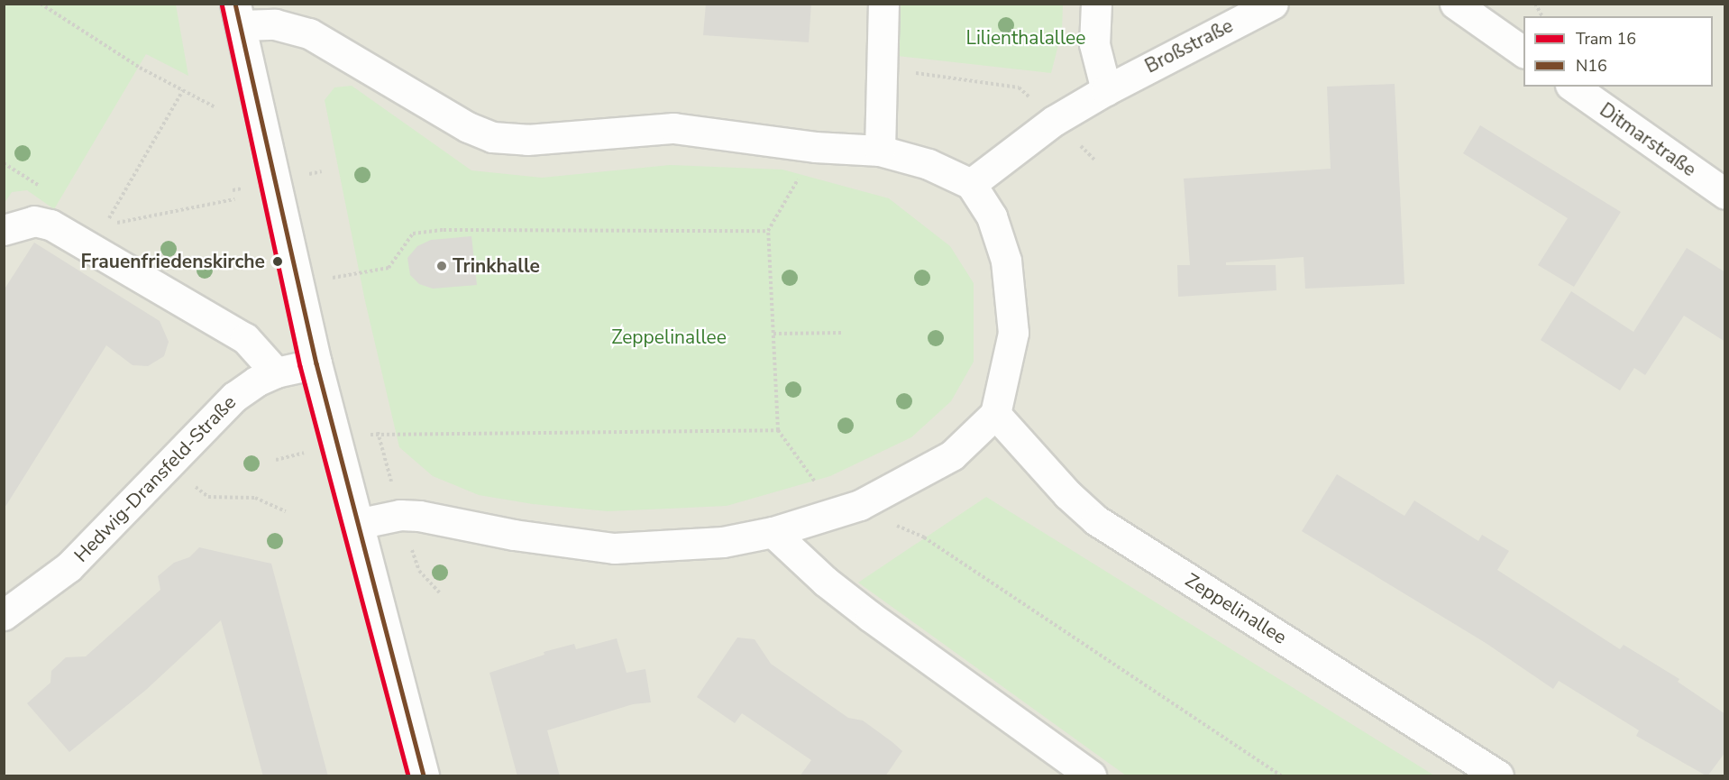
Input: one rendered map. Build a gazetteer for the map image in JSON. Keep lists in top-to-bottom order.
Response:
{
  "streets": {
    "street": [
      "Broßstraße",
      "Ditmarstraße",
      "Hedwig-Dransfeld-Straße",
      "Zeppelinallee"
    ]
  },
  "parks": ["Lilienthalallee", "Zeppelinallee"],
  "places": ["Frauenfriedenskirche", "Trinkhalle"],
  "lines": ["tram line 16", "transit line N16"],
  "legend": ["Tram 16", "N16"]
}
